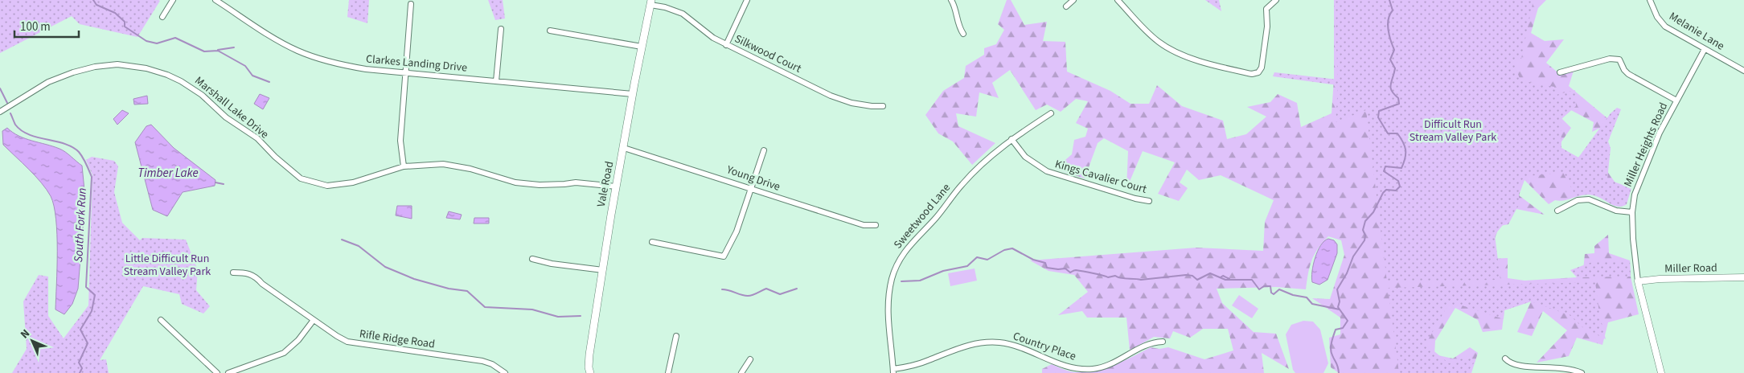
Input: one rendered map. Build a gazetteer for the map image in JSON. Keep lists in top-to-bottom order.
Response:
{
  "streets": {
    "main road": ["Vale Road"],
    "street": [
      "Melanie Lane",
      "Silkwood Court",
      "Clarkes Landing Drive",
      "Marshall Lake Drive",
      "Miller Heights Road",
      "Kings Cavalier Court",
      "Young Drive",
      "Sweetwood Lane",
      "Miller Road",
      "Rifle Ridge Road",
      "Country Place"
    ]
  },
  "crossings": [
    ["Melanie Lane", "Miller Heights Road"],
    ["Silkwood Court", "Vale Road"],
    ["Clarkes Landing Drive", "Vale Road"],
    ["Marshall Lake Drive", "Vale Road"],
    ["Miller Heights Road", "Miller Road"],
    ["Kings Cavalier Court", "Sweetwood Lane"],
    ["Young Drive", "Vale Road"],
    ["Sweetwood Lane", "Country Place"]
  ],
  "water": ["Timber Lake", "South Fork Run"],
  "parks": ["Difficult Run Stream Valley Park", "Little Difficult Run Stream Valley Park"],
  "scale_bar": "100 m",
  "north": "top left"
}
